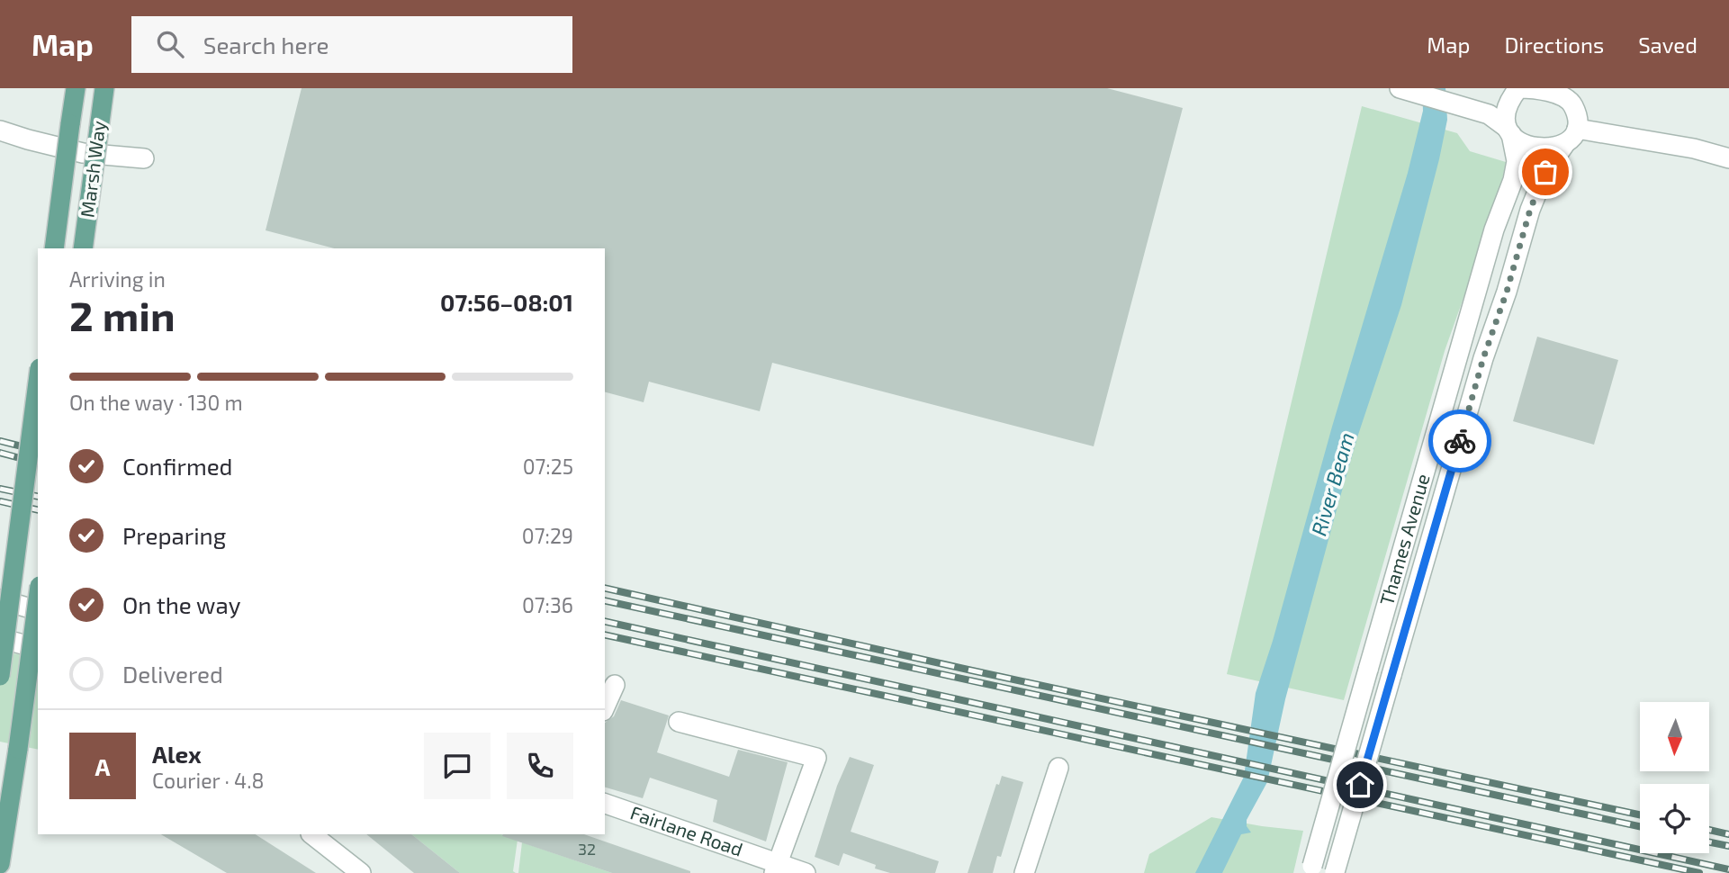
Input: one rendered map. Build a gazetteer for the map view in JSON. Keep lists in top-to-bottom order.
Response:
{
  "streets": {
    "main road": ["Marsh Way"],
    "street": ["Thames Avenue", "Fairlane Road"]
  },
  "water": ["River Beam"],
  "house_numbers": ["32"],
  "north": "bottom",
  "page": {
    "header": "Map",
    "search": "Search here",
    "nav": ["Map", "Directions", "Saved"],
    "heading": ["2 min", "Arriving in", "07:56–08:01"],
    "panel": ["Alex", "Courier · 4.8"],
    "bar": "On the way · 130 m",
    "list": [
      ["Confirmed", "07:25"],
      ["Preparing", "07:29"],
      ["On the way", "07:36"],
      "Delivered"
    ],
    "round": "A"
  }
}
